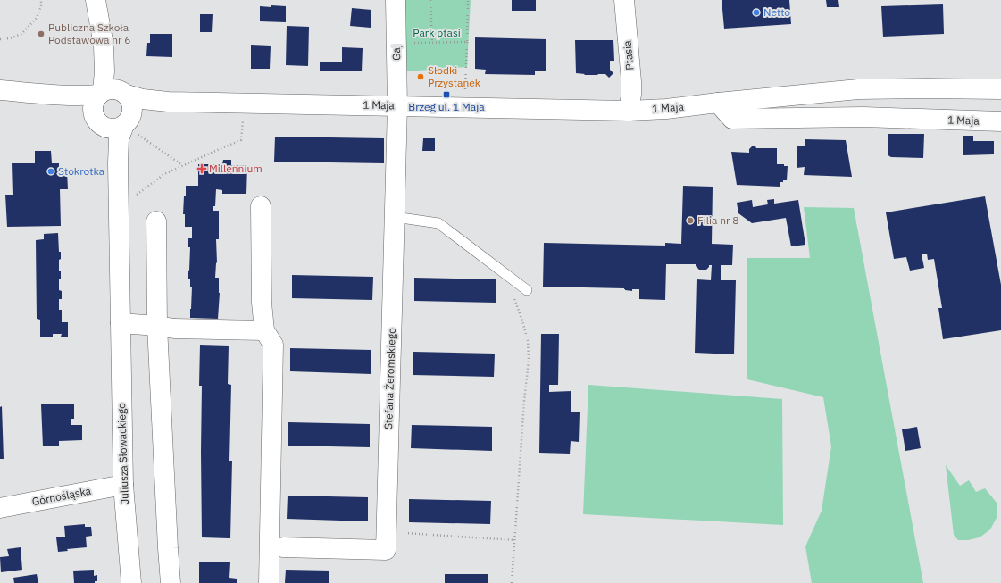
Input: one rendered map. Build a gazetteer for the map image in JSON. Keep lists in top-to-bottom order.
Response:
{
  "streets": {
    "street": [
      "Gaj",
      "Ptasia",
      "1 Maja",
      "Stefana Żeromskiego",
      "Juliusza Słowackiego",
      "Górnośląska"
    ]
  },
  "crossings": [
    ["Gaj", "1 Maja"],
    ["Gaj", "Stefana Żeromskiego"],
    ["Ptasia", "1 Maja"],
    ["1 Maja", "Stefana Żeromskiego"],
    ["1 Maja", "Juliusza Słowackiego"],
    ["Juliusza Słowackiego", "Górnośląska"]
  ],
  "parks": ["Park ptasi"],
  "places": {
    "other": [
      "Netto",
      "Publiczna Szkoła Podstawowa nr 6",
      "Słodki Przystanek",
      "Stokrotka",
      "Filia nr 8"
    ],
    "transit": ["Brzeg ul. 1 Maja"],
    "health": ["Millennium"]
  }
}
